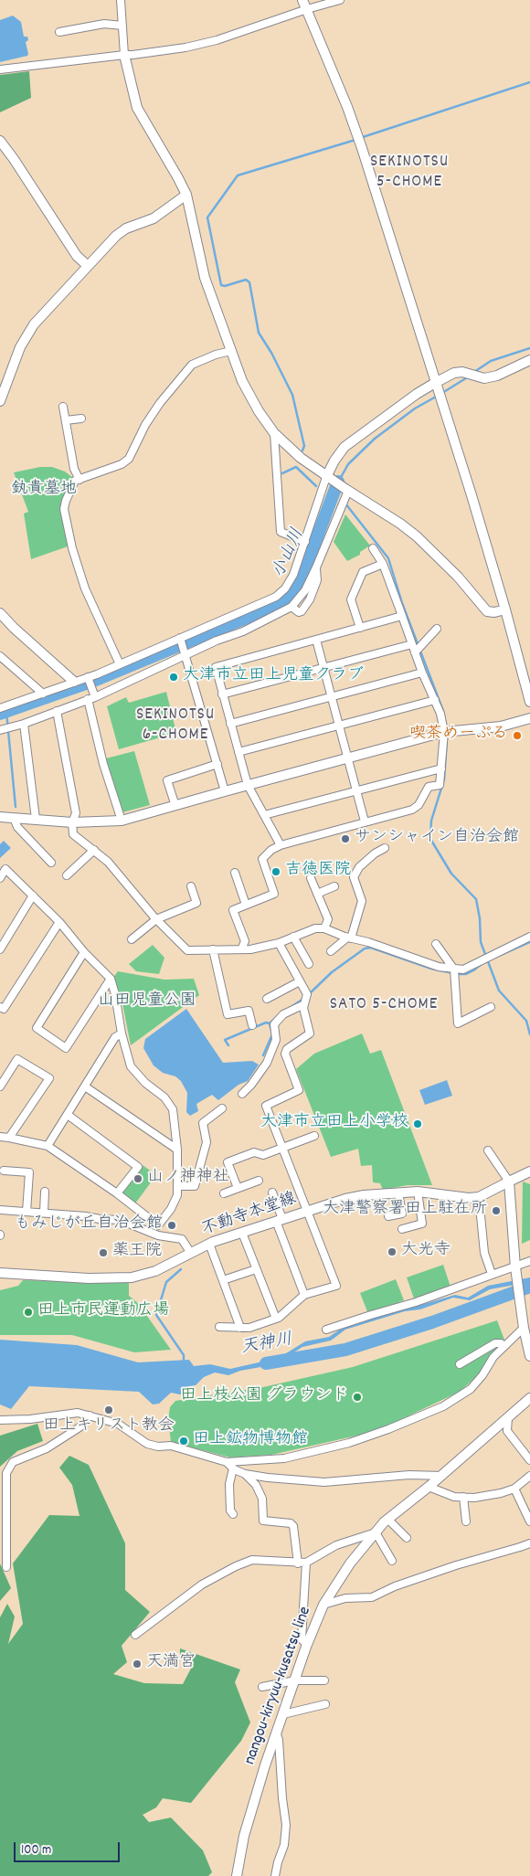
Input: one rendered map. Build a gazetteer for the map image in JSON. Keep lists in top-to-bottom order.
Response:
{
  "streets": {
    "street": ["不動寺本堂線", "nangou-kiryuu-kusatsu line"]
  },
  "districts": ["SEKINOTSU 5-CHOME", "SEKINOTSU 6-CHOME", "SATO 5-CHOME"],
  "water": ["小山川", "天神川"],
  "parks": ["釻貴墓地", "山田児童公園"],
  "places": [
    "大津市立田上児童クラブ",
    "喫茶めーぷる",
    "サンシャイン自治会館",
    "吉徳医院",
    "大津市立田上小学校",
    "山ノ神神社",
    "大津警察署田上駐在所",
    "もみじが丘自治会館",
    "大光寺",
    "薬王院",
    "田上市民運動広場",
    "田上枝公園 グラウンド",
    "田上キリスト教会",
    "田上鉱物博物館",
    "天満宮"
  ],
  "scale_bar": "100 m"
}
